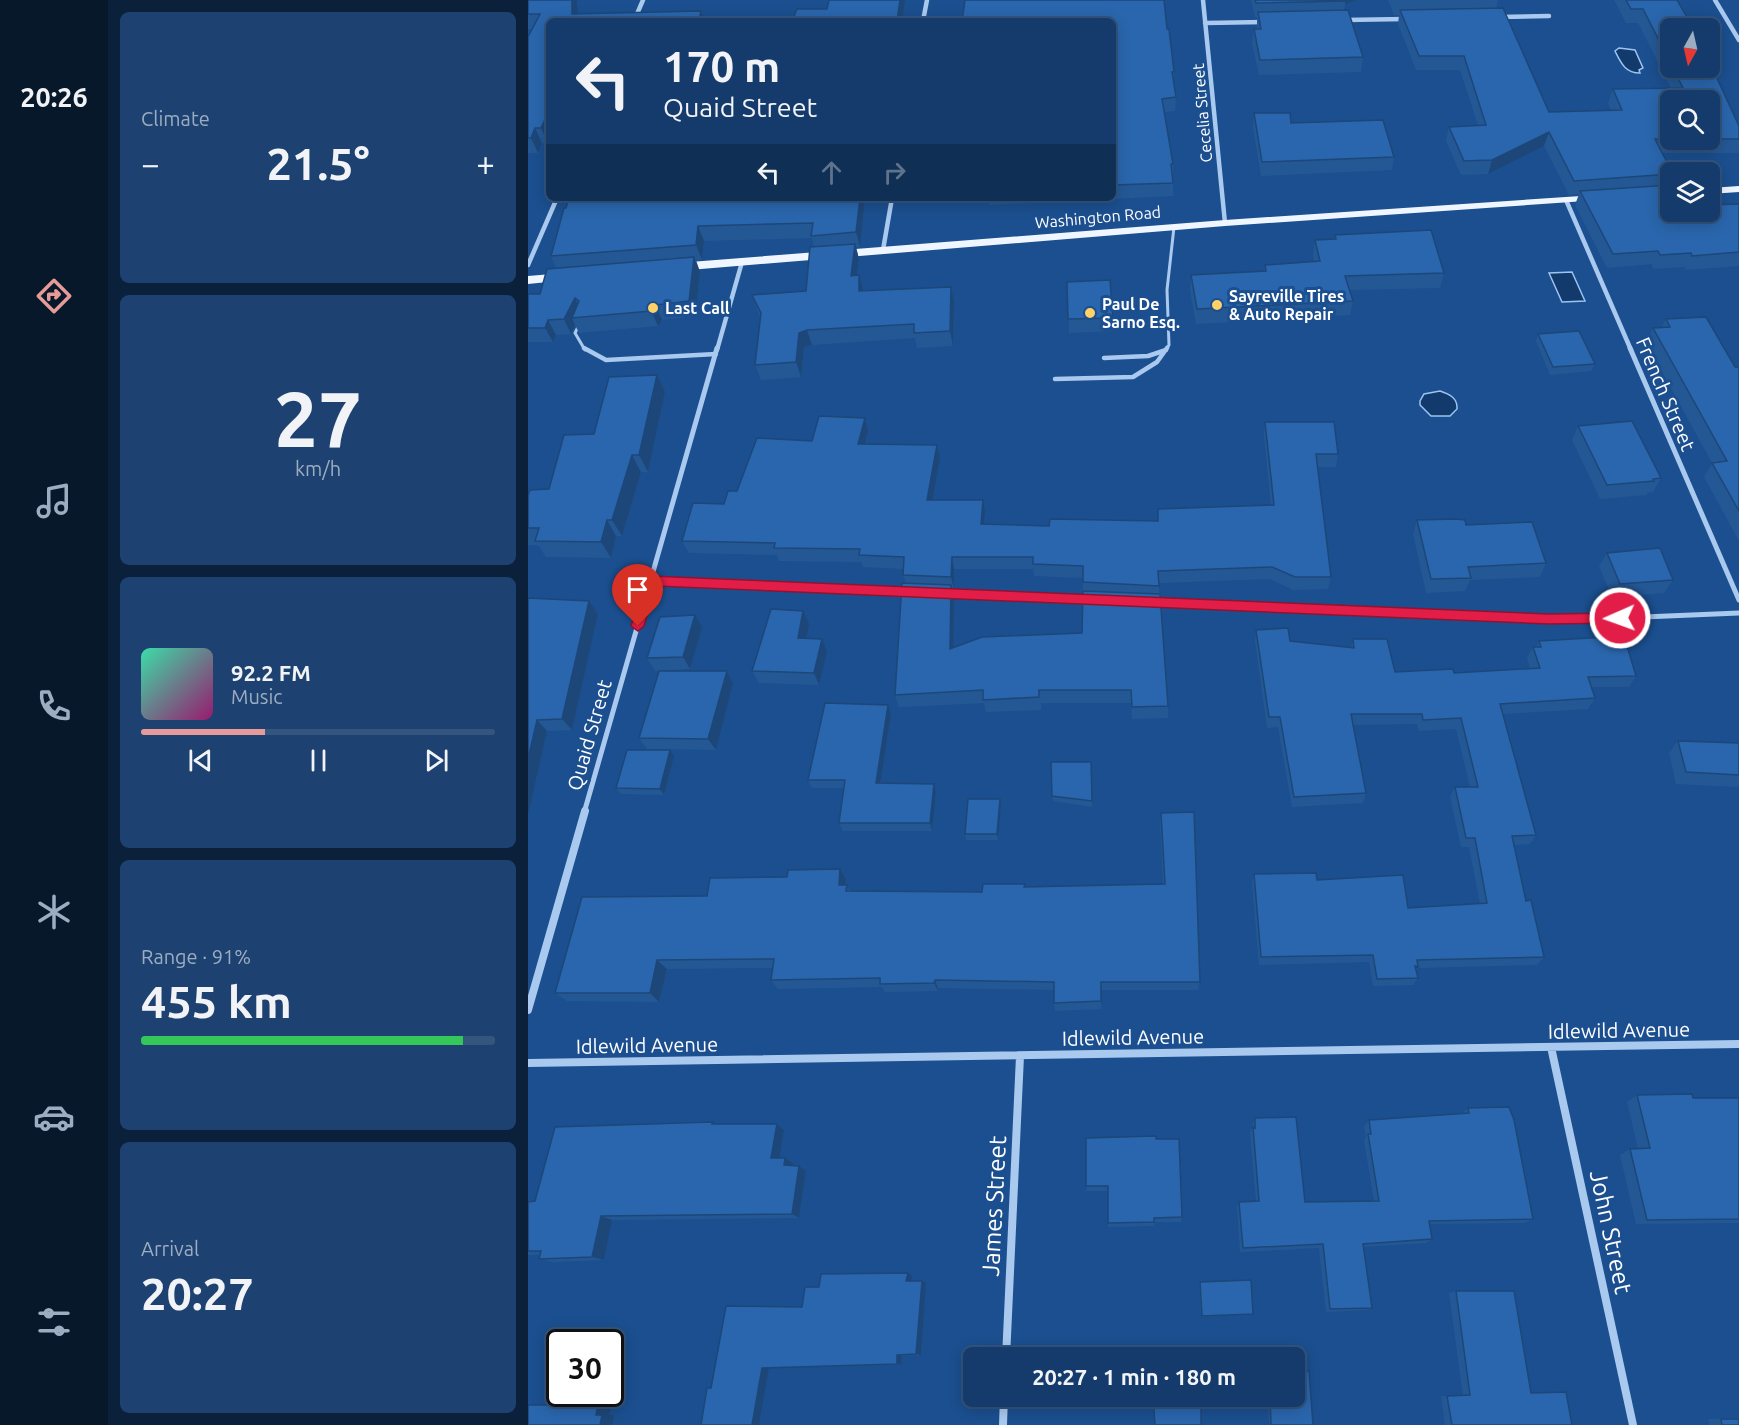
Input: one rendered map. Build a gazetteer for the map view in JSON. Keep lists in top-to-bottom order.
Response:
{
  "streets": {
    "main road": ["Washington Road"],
    "street": [
      "Cecelia Street",
      "French Street",
      "Quaid Street",
      "Idlewild Avenue",
      "James Street",
      "John Street"
    ]
  },
  "crossings": [
    ["Cecelia Street", "Washington Road"],
    ["Washington Road", "French Street"],
    ["Washington Road", "Quaid Street"],
    ["Idlewild Avenue", "James Street"],
    ["Idlewild Avenue", "John Street"]
  ],
  "places": ["Sayreville Tires & Auto Repair", "Last Call", "Paul De Sarno Esq."],
  "north": "bottom",
  "page": {
    "tabs": "20:26",
    "tile": [
      "Climate",
      ["27", "km/h"],
      ["Range · 91%", "455 km"],
      ["Arrival", "20:27"]
    ],
    "turn": ["170 m", "Quaid Street"],
    "heat": ["−", "21.5°", "+"],
    "song": ["92.2 FM", "Music"],
    "limit": "30",
    "trip": "20:27 · 1 min · 180 m"
  }
}
